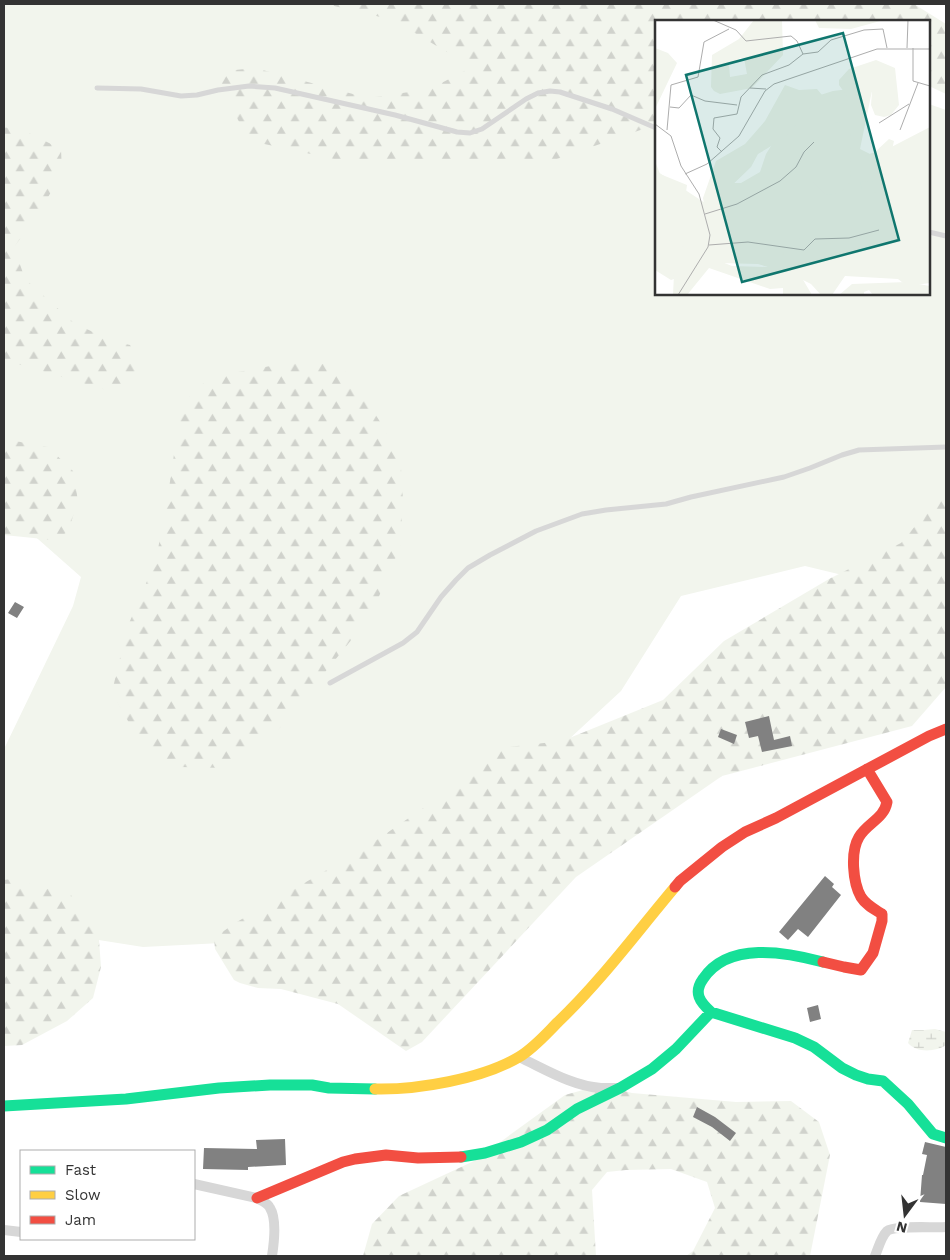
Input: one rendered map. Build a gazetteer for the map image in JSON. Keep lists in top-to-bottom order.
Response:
{
  "legend": ["Fast", "Slow", "Jam"],
  "north": "bottom"
}
